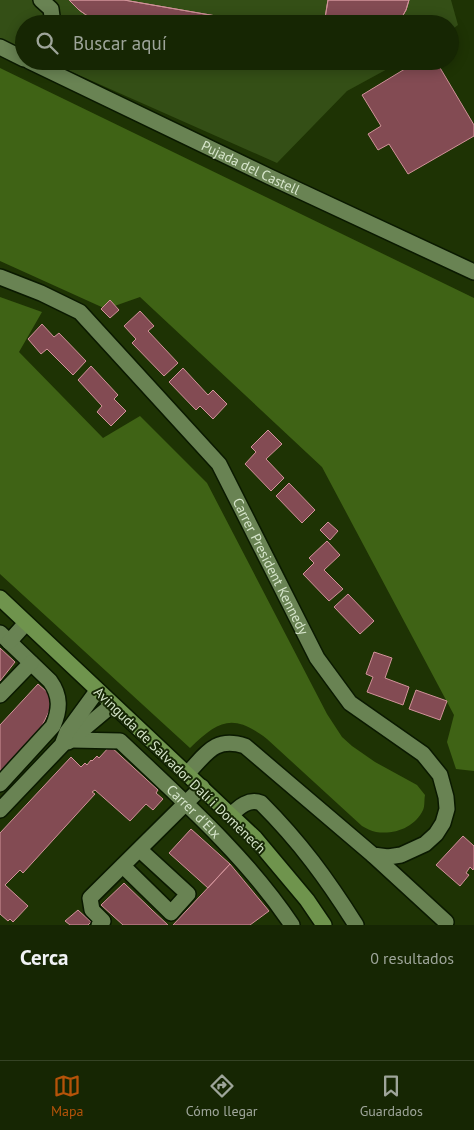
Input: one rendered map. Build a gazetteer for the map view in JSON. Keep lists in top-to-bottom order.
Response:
{
  "streets": {
    "main road": ["Avinguda de Salvador Dalí i Domènech"],
    "street": ["Pujada del Castell", "Carrer President Kennedy", "Carrer d'Elx"]
  },
  "page": {
    "search": "Buscar aquí",
    "heading": ["Cerca", "0 resultados"],
    "nav": ["Mapa", "Cómo llegar", "Guardados"]
  }
}
